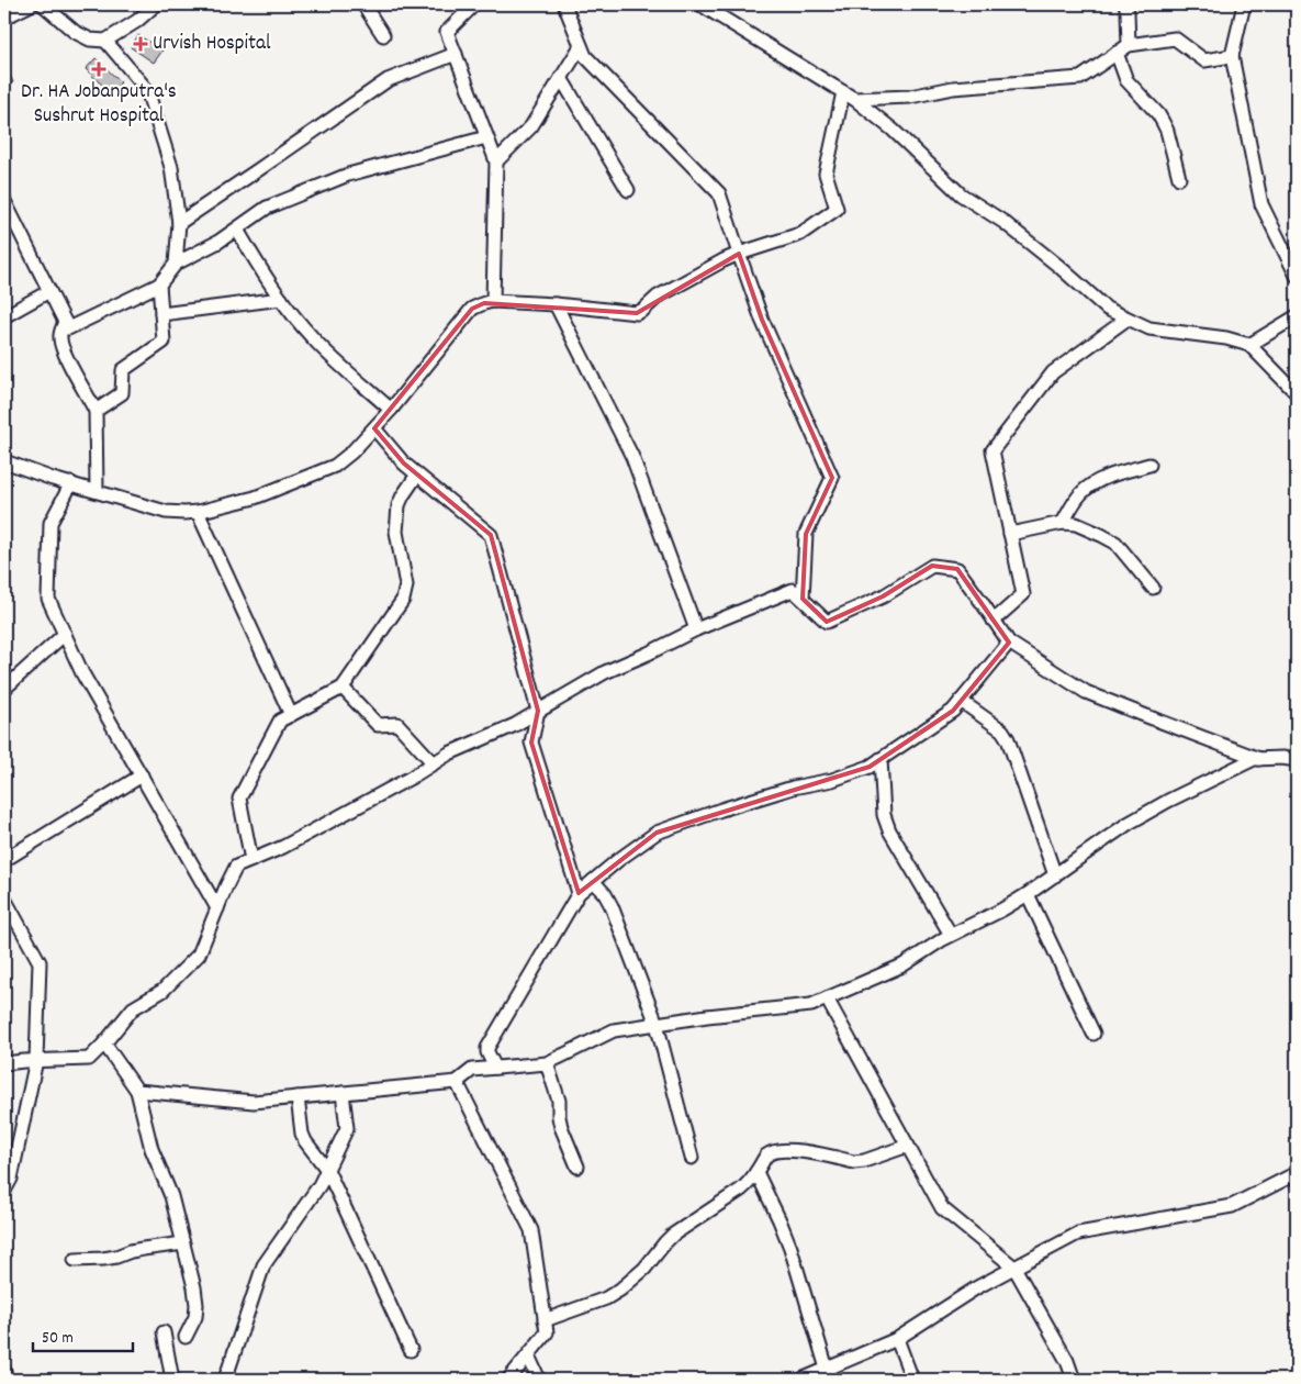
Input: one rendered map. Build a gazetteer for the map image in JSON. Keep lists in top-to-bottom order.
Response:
{
  "places": {
    "health": ["Urvish Hospital", "Dr. HA Jobanputra's Sushrut Hospital"]
  },
  "scale_bar": "50 m"
}
